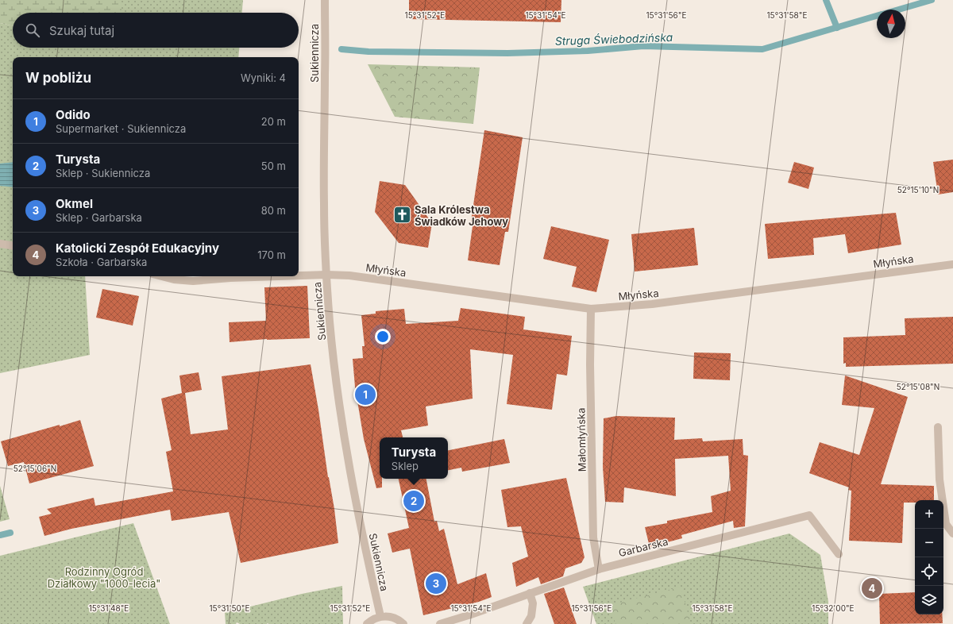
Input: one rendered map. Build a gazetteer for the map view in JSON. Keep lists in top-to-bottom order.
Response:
{
  "streets": {
    "street": [
      "Sukiennicza",
      "Młyńska",
      "Małomłyńska",
      "Garbarska"
    ]
  },
  "crossings": [
    ["Sukiennicza", "Młyńska"],
    ["Młyńska", "Małomłyńska"],
    ["Małomłyńska", "Garbarska"]
  ],
  "water": ["Struga Świebodzińska"],
  "parks": ["Rodzinny Ogród Działkowy \"1000-lecia\""],
  "places": {
    "church": ["Sala Królestwa Świadków Jehowy"]
  },
  "north": "top",
  "page": {
    "search": "Szukaj tutaj",
    "heading": ["W pobliżu", "Wyniki: 4"],
    "list": [
      {
        "mark": "1",
        "name": "Odido",
        "note": "Supermarket · Sukiennicza",
        "value": "20 m"
      },
      {
        "mark": "2",
        "name": "Turysta",
        "note": "Sklep · Sukiennicza",
        "value": "50 m"
      },
      {
        "mark": "3",
        "name": "Okmel",
        "note": "Sklep · Garbarska",
        "value": "80 m"
      },
      {
        "mark": "4",
        "name": "Katolicki Zespół Edukacyjny",
        "note": "Szkoła · Garbarska",
        "value": "170 m"
      }
    ],
    "pins": [
      "1",
      "2",
      "3",
      "4"
    ],
    "popup": ["Turysta", "Sklep"],
    "map_buttons": ["+", "−"]
  },
  "coordinates": [
    "15°31'52\"E",
    "15°31'54\"E",
    "15°31'56\"E",
    "15°31'58\"E",
    "52°15'10\"N",
    "52°15'08\"N",
    "52°15'06\"N",
    "15°31'48\"E",
    "15°31'50\"E",
    "15°32'00\"E"
  ]
}
